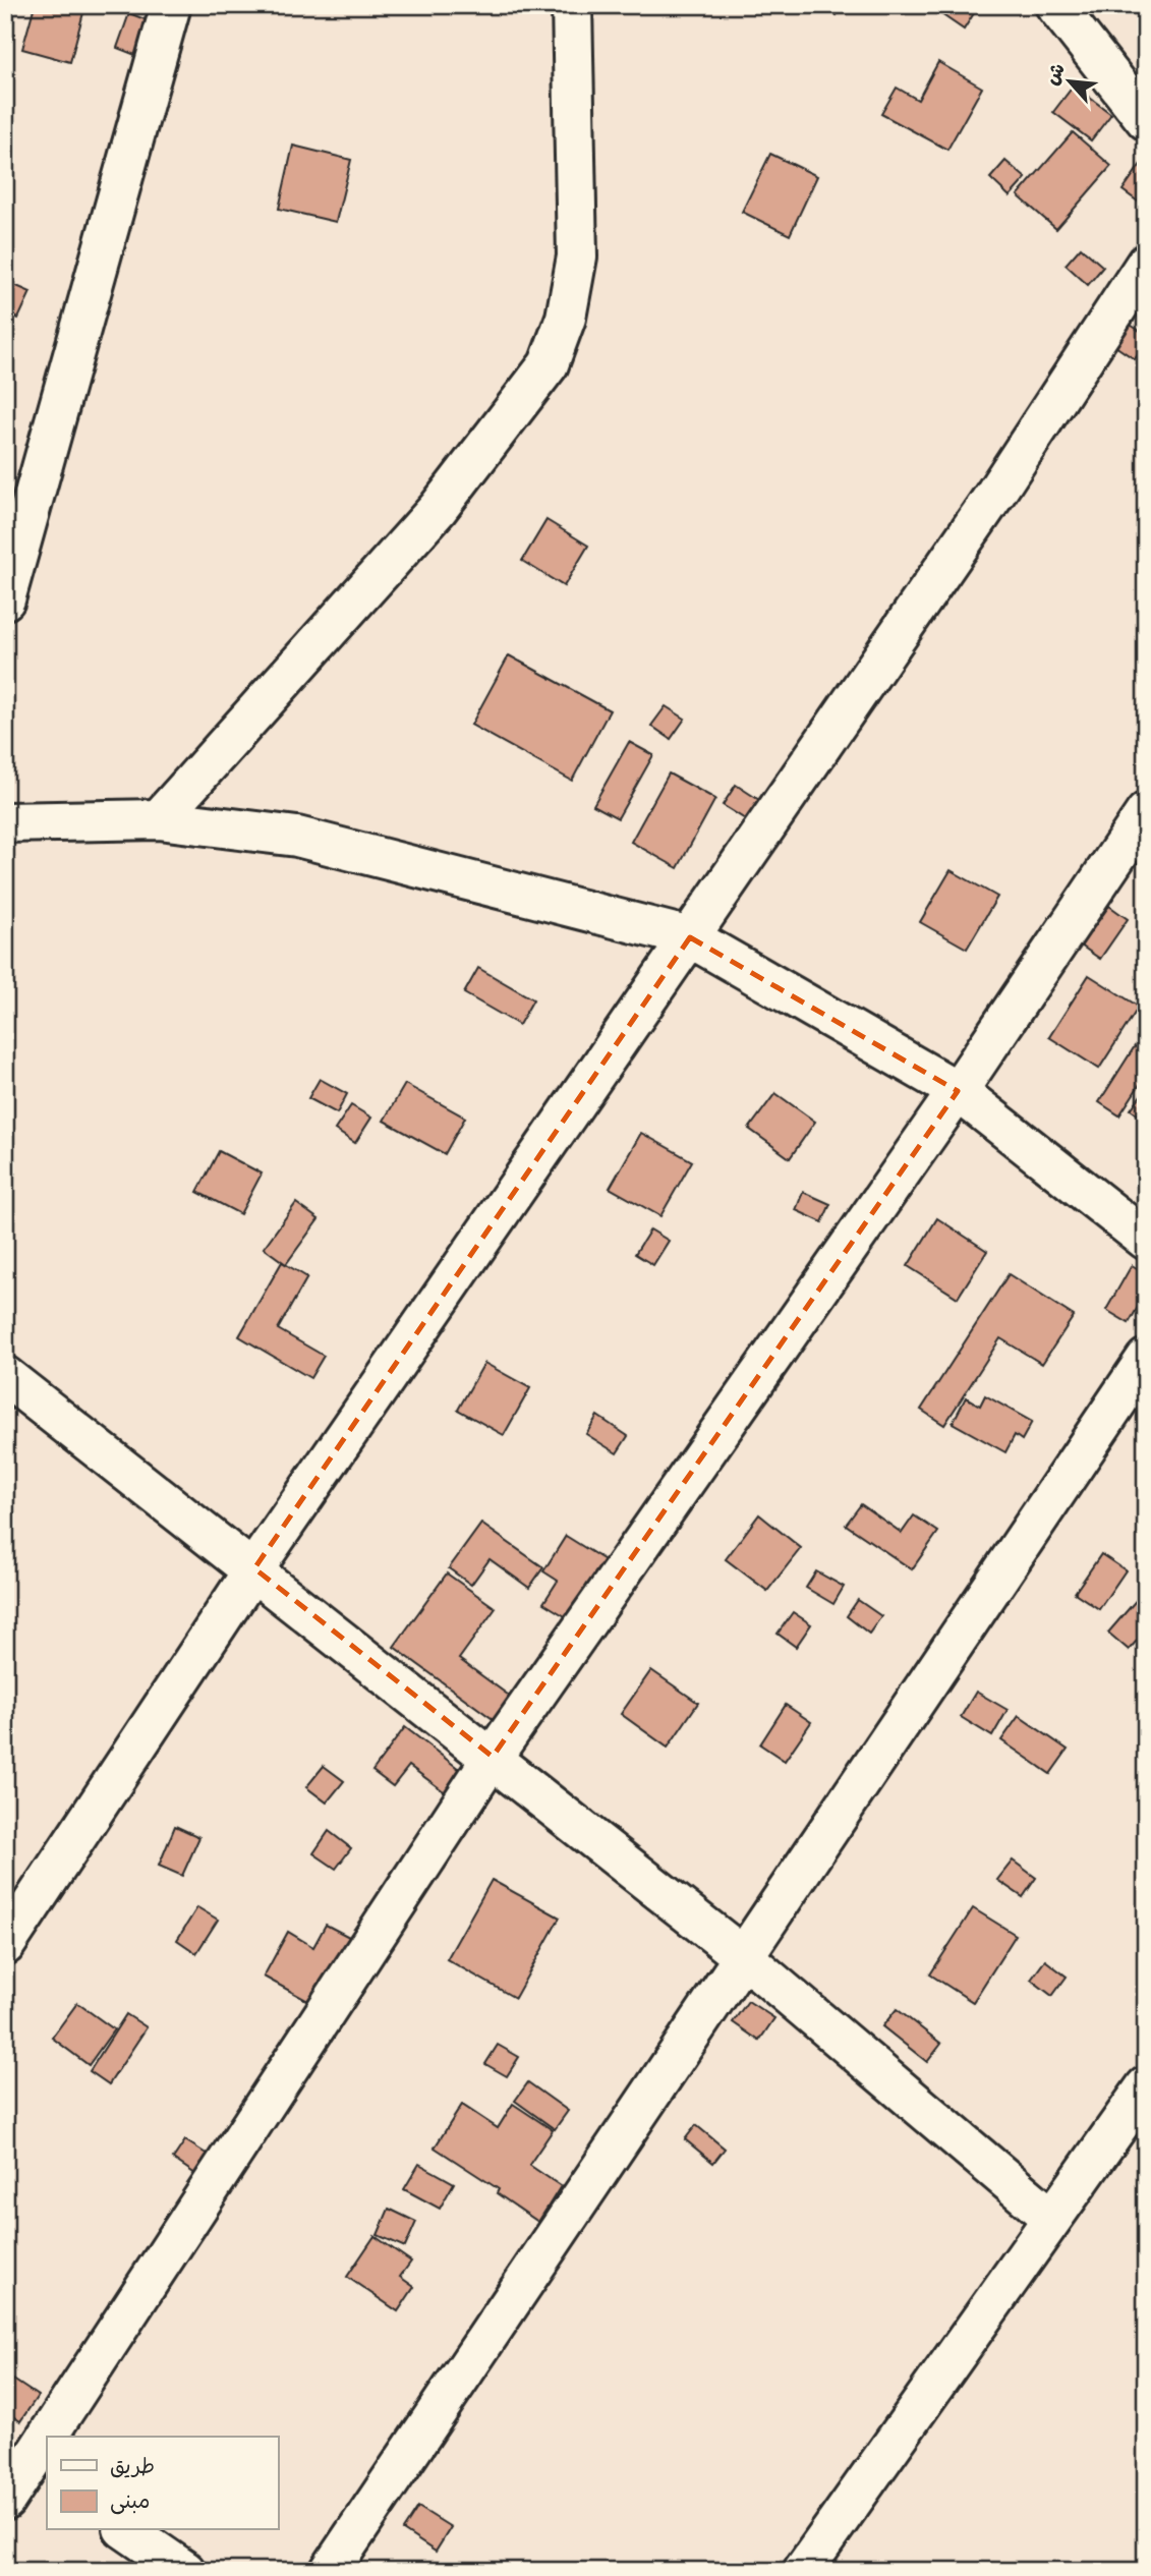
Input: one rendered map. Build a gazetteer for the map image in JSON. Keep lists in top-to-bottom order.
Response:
{
  "legend": ["طريق", "مبنى"],
  "north": "top left"
}
